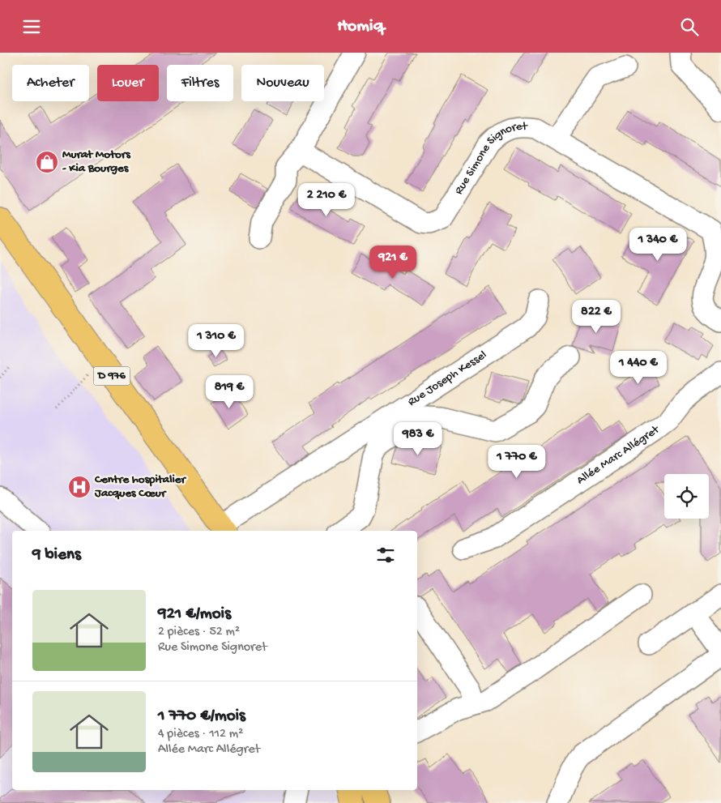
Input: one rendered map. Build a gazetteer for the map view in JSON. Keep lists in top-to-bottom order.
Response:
{
  "streets": {
    "main road": ["D 976"],
    "street": ["Rue Simone Signoret", "Rue Joseph Kessel", "Allée Marc Allégret"]
  },
  "crossings": [
    ["D 976", "Rue Joseph Kessel"]
  ],
  "places": {
    "shop": ["Murat Motors - Kia Bourges"],
    "hospital": ["Centre hospitalier Jacques Cœur"]
  },
  "page": {
    "header": "Homiq",
    "chip": [
      "Acheter",
      "Louer",
      "Filtres",
      "Nouveau"
    ],
    "price": [
      "2 210 €",
      "1 340 €",
      "921 €",
      "822 €",
      "1 310 €",
      "1 440 €",
      "819 €",
      "983 €",
      "1 770 €"
    ],
    "heading": "9 biens",
    "list": [
      {
        "name": "921 €/mois",
        "note": "2 pièces · 52 m² · Rue Simone Signoret"
      },
      {
        "name": "1 770 €/mois",
        "note": "4 pièces · 112 m² · Allée Marc Allégret"
      }
    ]
  }
}
